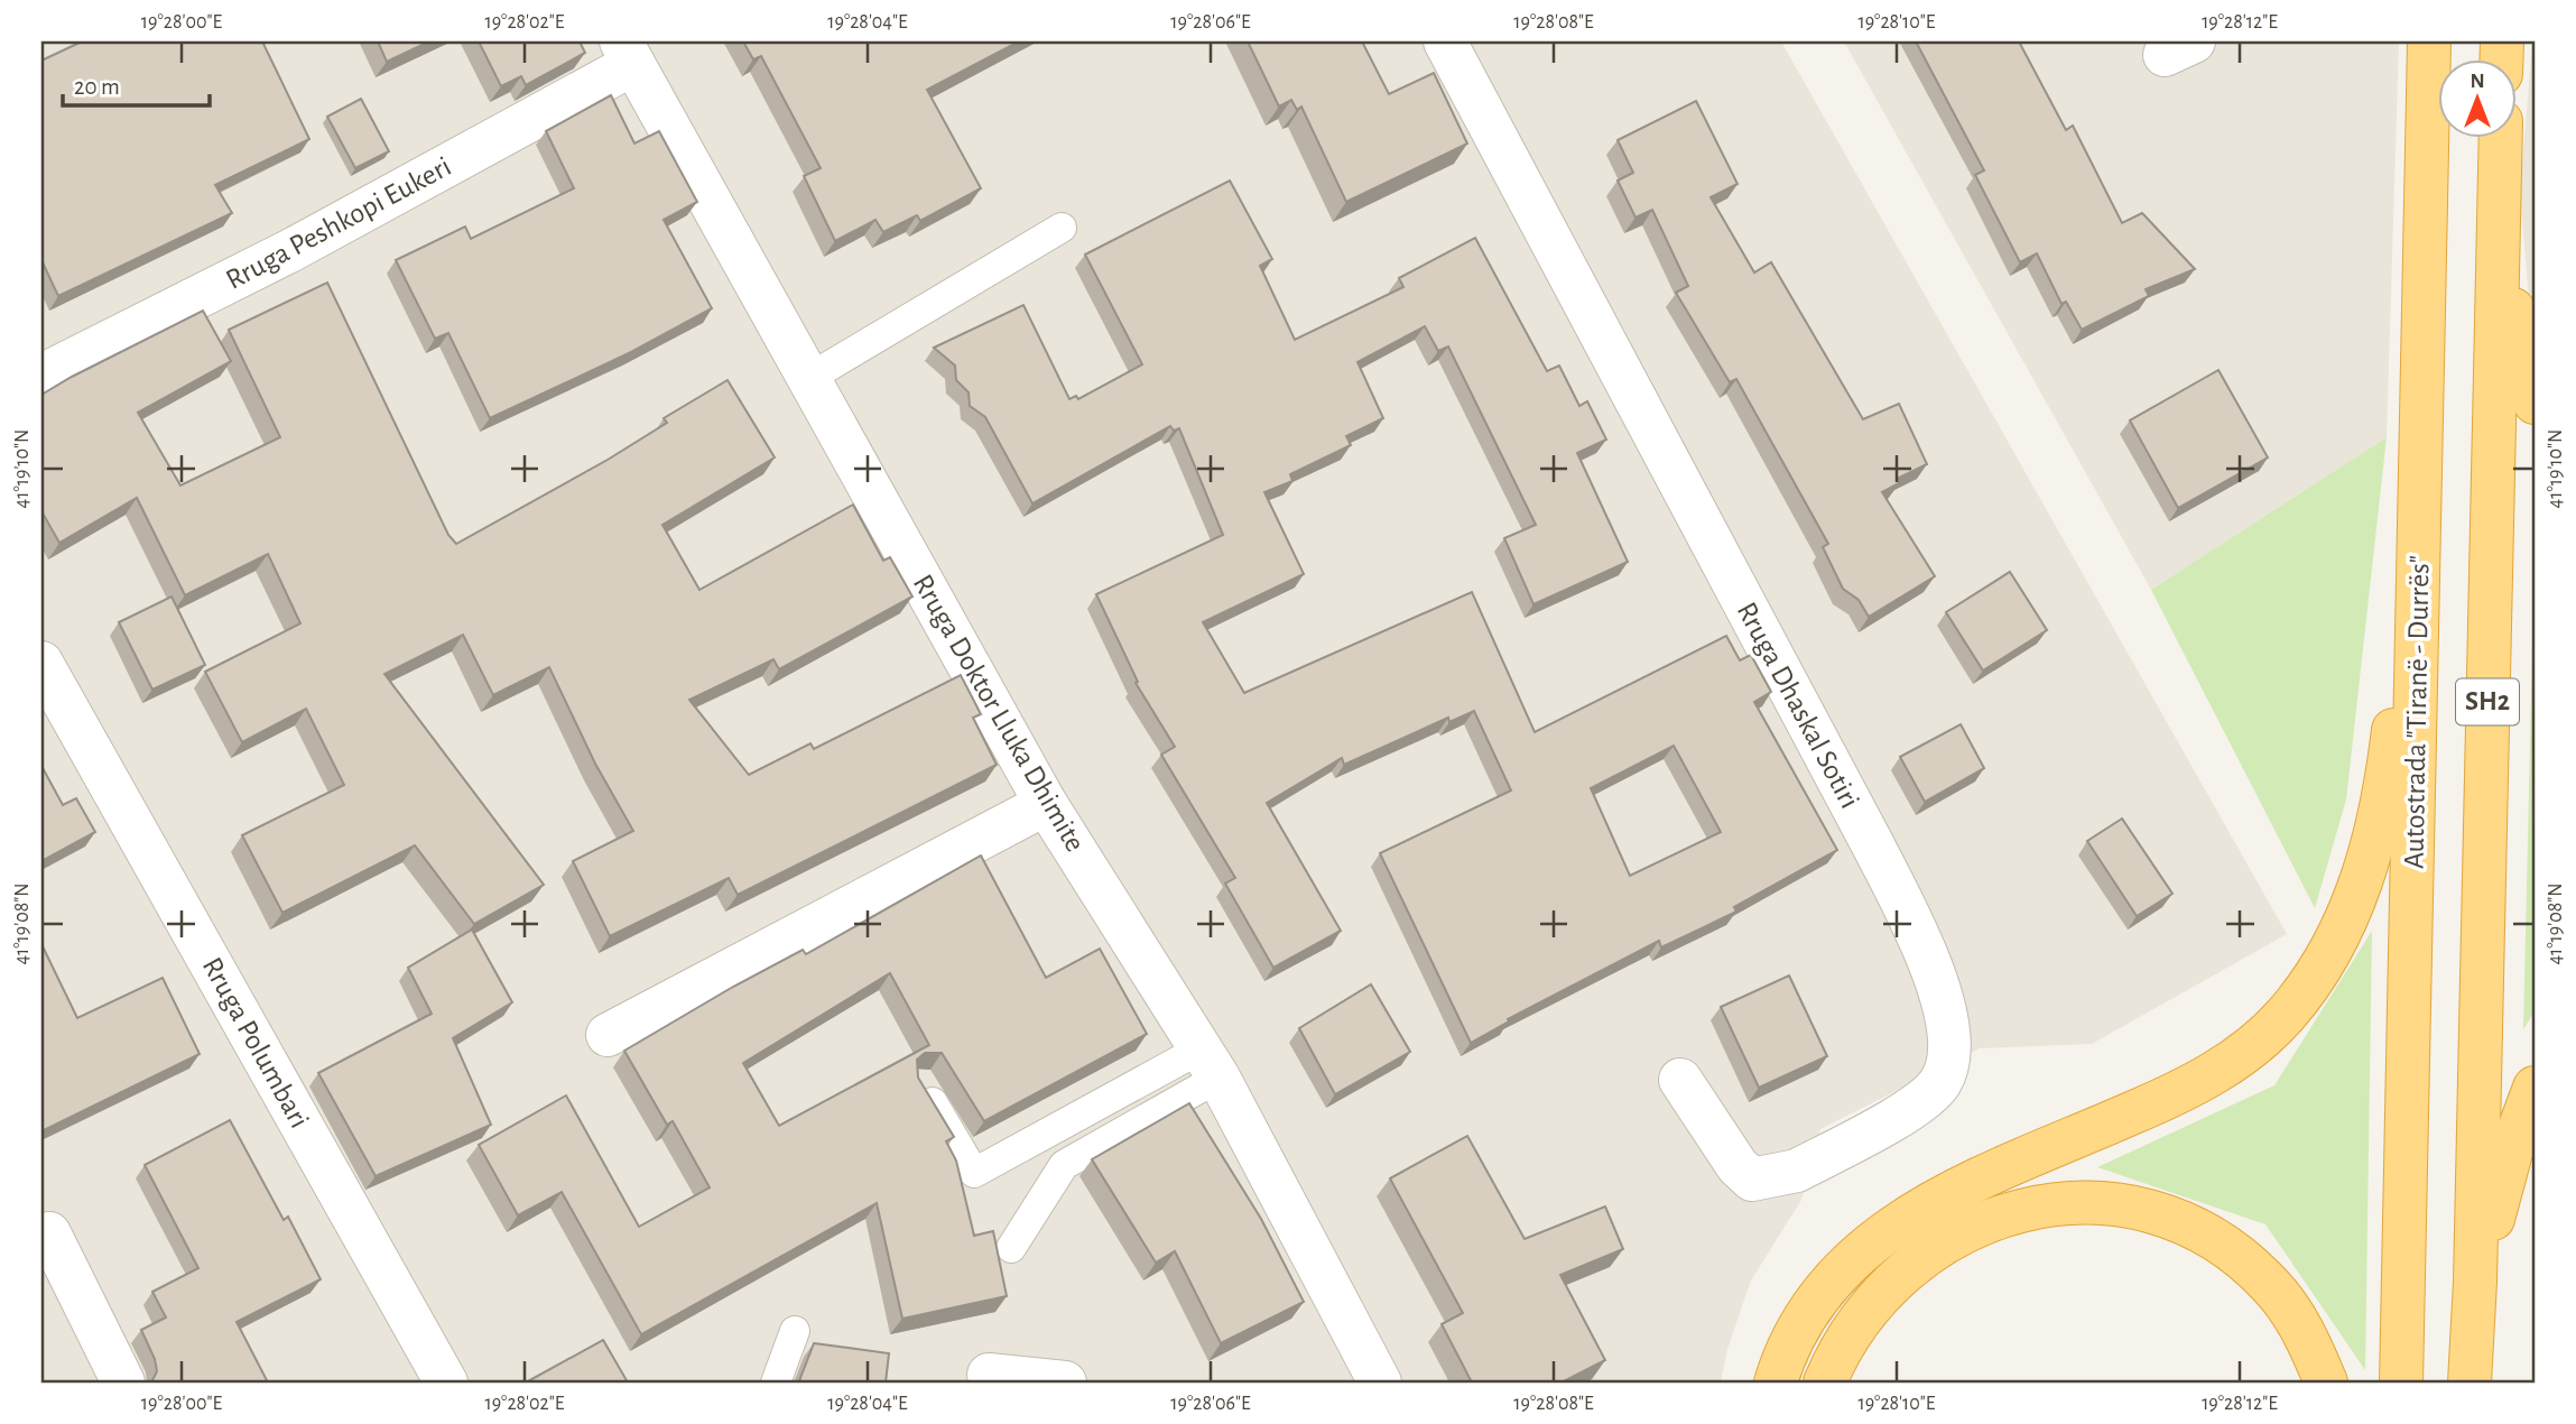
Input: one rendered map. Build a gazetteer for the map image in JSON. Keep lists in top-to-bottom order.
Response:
{
  "streets": {
    "highway": ["SH2", "Autostrada \"Tiranë - Durrës\""],
    "street": [
      "Rruga Peshkopi Eukeri",
      "Rruga Dhaskal Sotiri",
      "Rruga Doktor Lluka Dhimite",
      "Rruga Polumbari"
    ]
  },
  "crossings": [
    ["Rruga Peshkopi Eukeri", "Rruga Doktor Lluka Dhimite"]
  ],
  "scale_bar": "20 m",
  "north": "top",
  "coordinates": [
    "19°28'00\"E",
    "19°28'02\"E",
    "19°28'04\"E",
    "19°28'06\"E",
    "19°28'08\"E",
    "19°28'10\"E",
    "19°28'12\"E",
    "41°19'10\"N",
    "41°19'08\"N"
  ]
}
